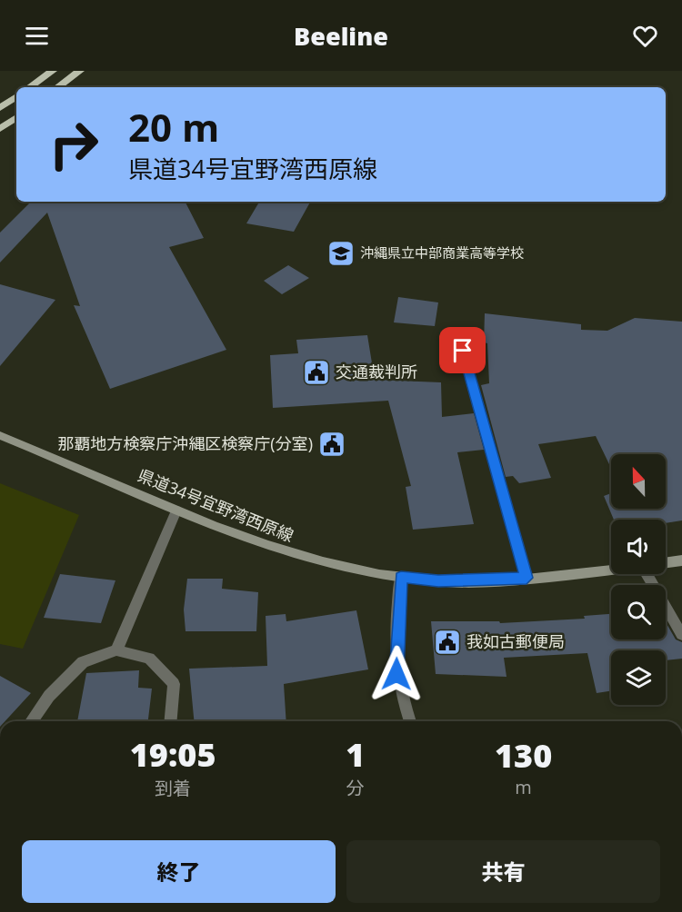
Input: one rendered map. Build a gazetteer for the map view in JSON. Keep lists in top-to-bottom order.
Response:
{
  "streets": {
    "main road": ["県道34号宜野湾西原線"]
  },
  "places": {
    "school or university": ["沖縄県立中部商業高等学校"],
    "public building": ["交通裁判所", "那覇地方検察庁沖縄区検察庁(分室)", "我如古郵便局"]
  },
  "north": "top",
  "page": {
    "header": "Beeline",
    "turn": ["20 m", "県道34号宜野湾西原線"],
    "eta": [
      "19:05",
      "到着",
      "1",
      "分",
      "130",
      "m"
    ],
    "buttons": ["終了", "共有"]
  }
}
